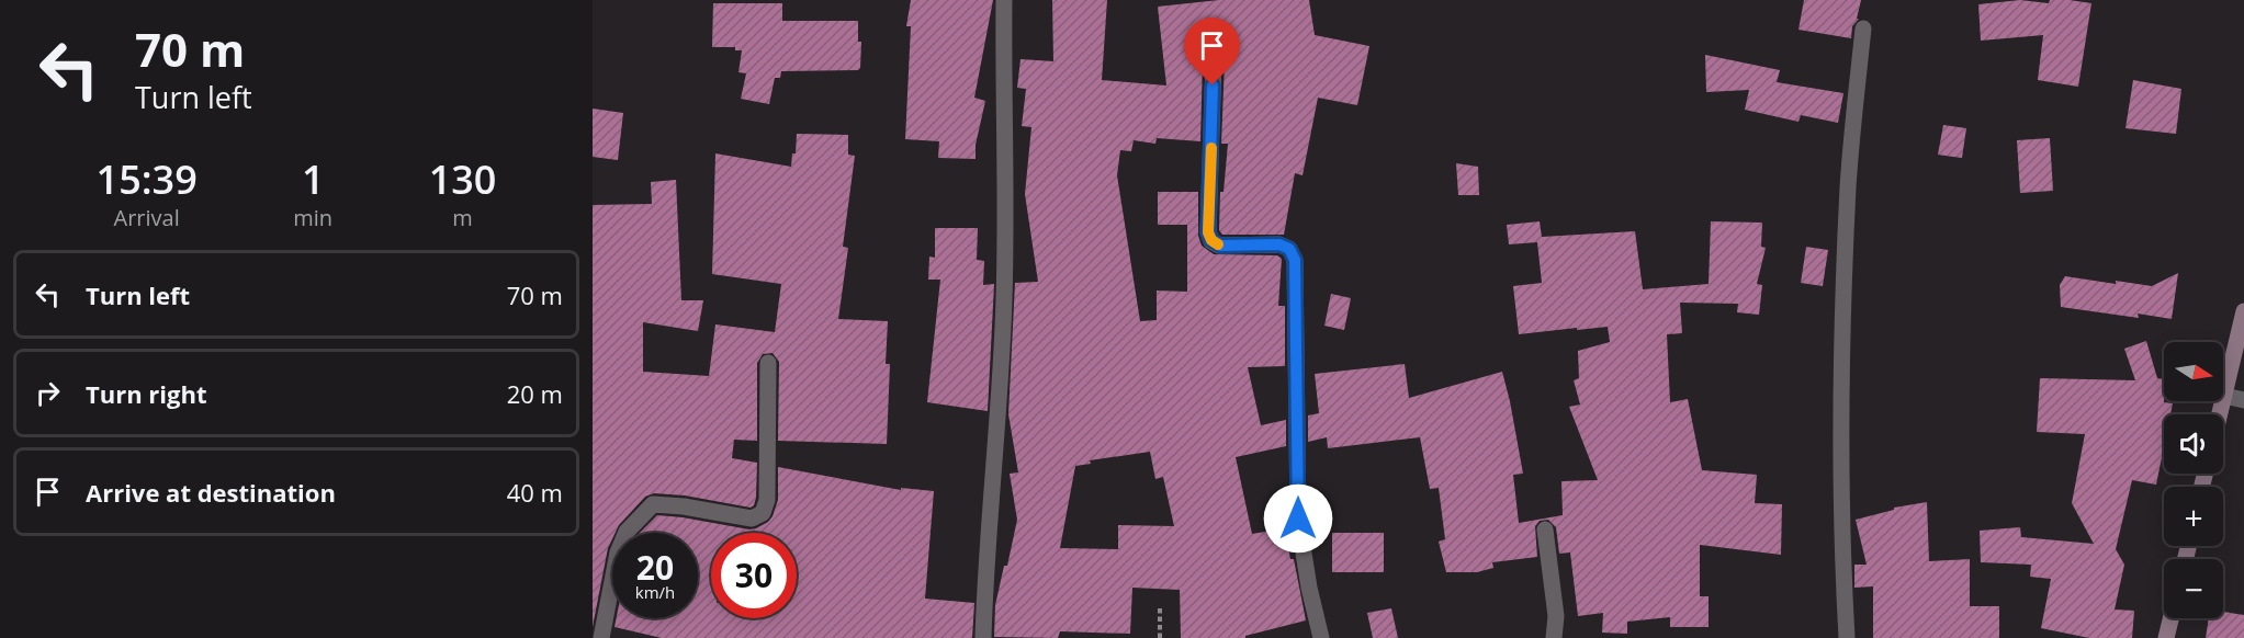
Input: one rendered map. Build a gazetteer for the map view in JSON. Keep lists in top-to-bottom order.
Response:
{
  "north": "right",
  "page": {
    "turn": ["70 m", "Turn left"],
    "eta": [
      "15:39",
      "Arrival",
      "1",
      "min",
      "130",
      "m"
    ],
    "list": [
      {
        "name": "Turn left",
        "value": "70 m"
      },
      {
        "name": "Turn right",
        "value": "20 m"
      },
      {
        "name": "Arrive at destination",
        "value": "40 m"
      }
    ],
    "map_buttons": ["+", "−"],
    "speed": "20 km/h",
    "limit": "30"
  }
}
